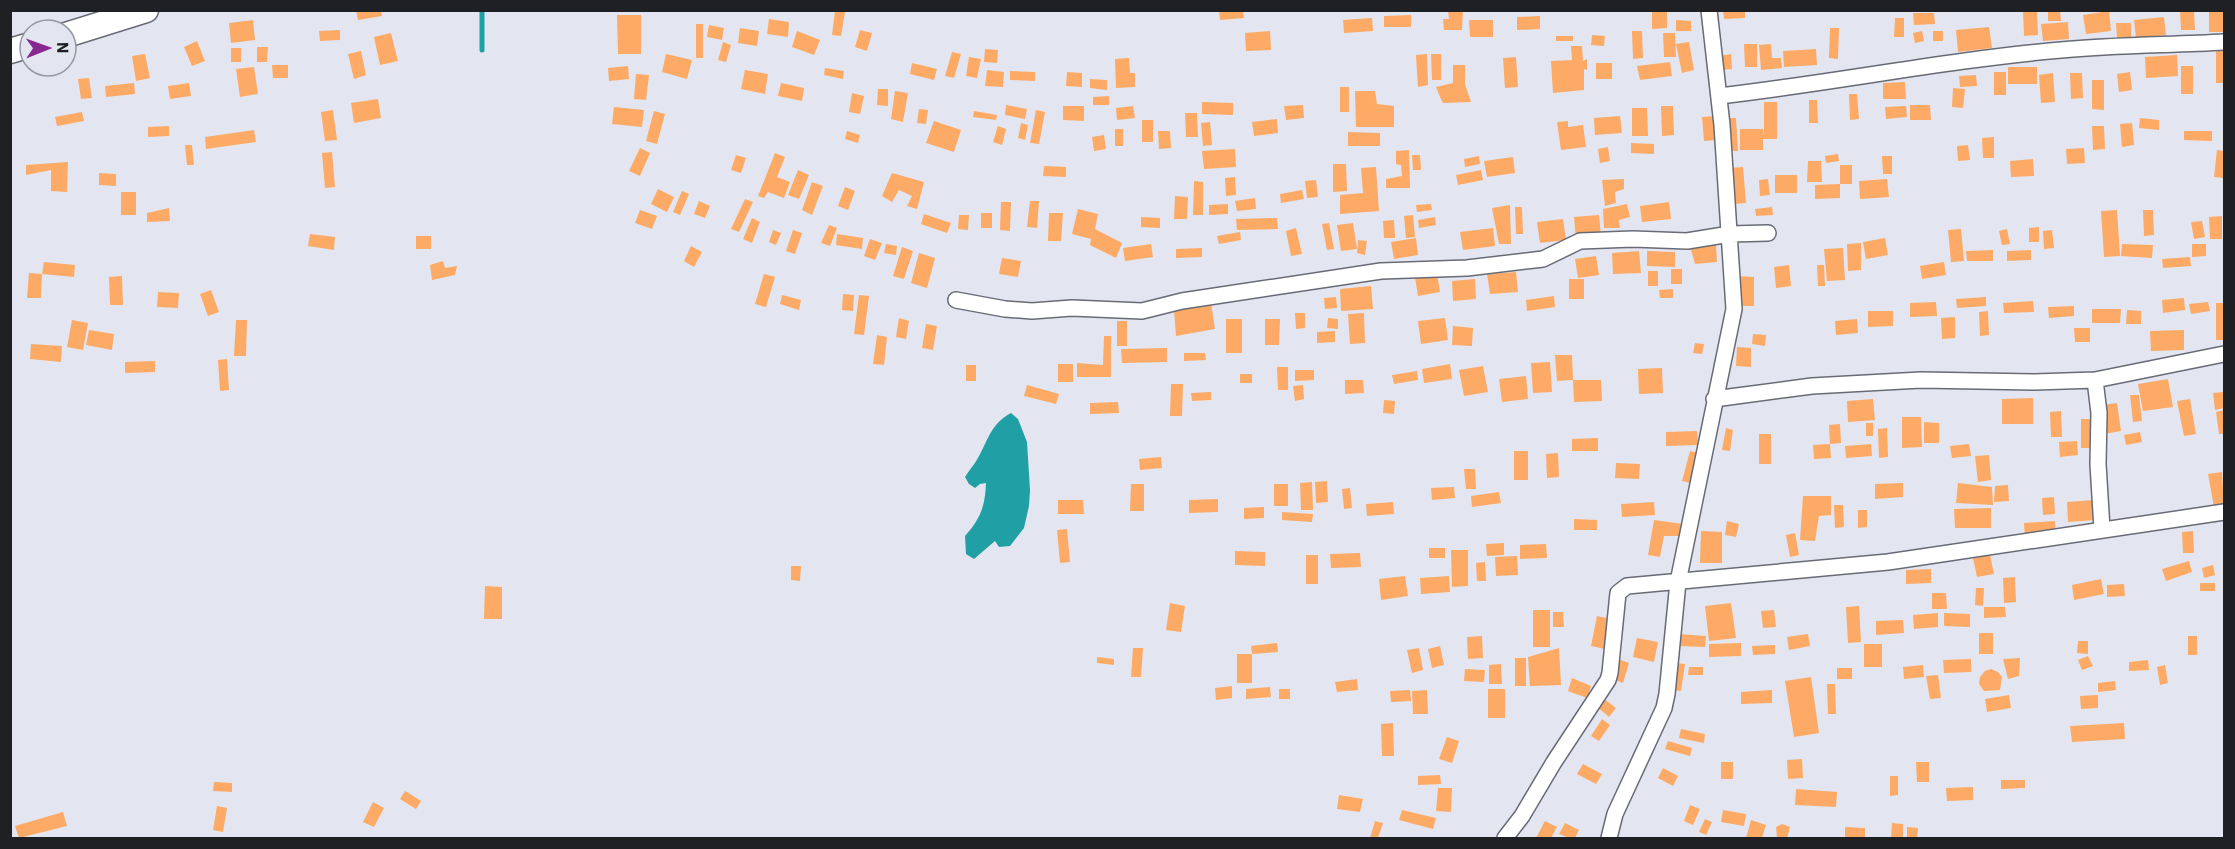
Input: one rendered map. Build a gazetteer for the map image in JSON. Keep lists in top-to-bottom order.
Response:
{
  "north": "right"
}
